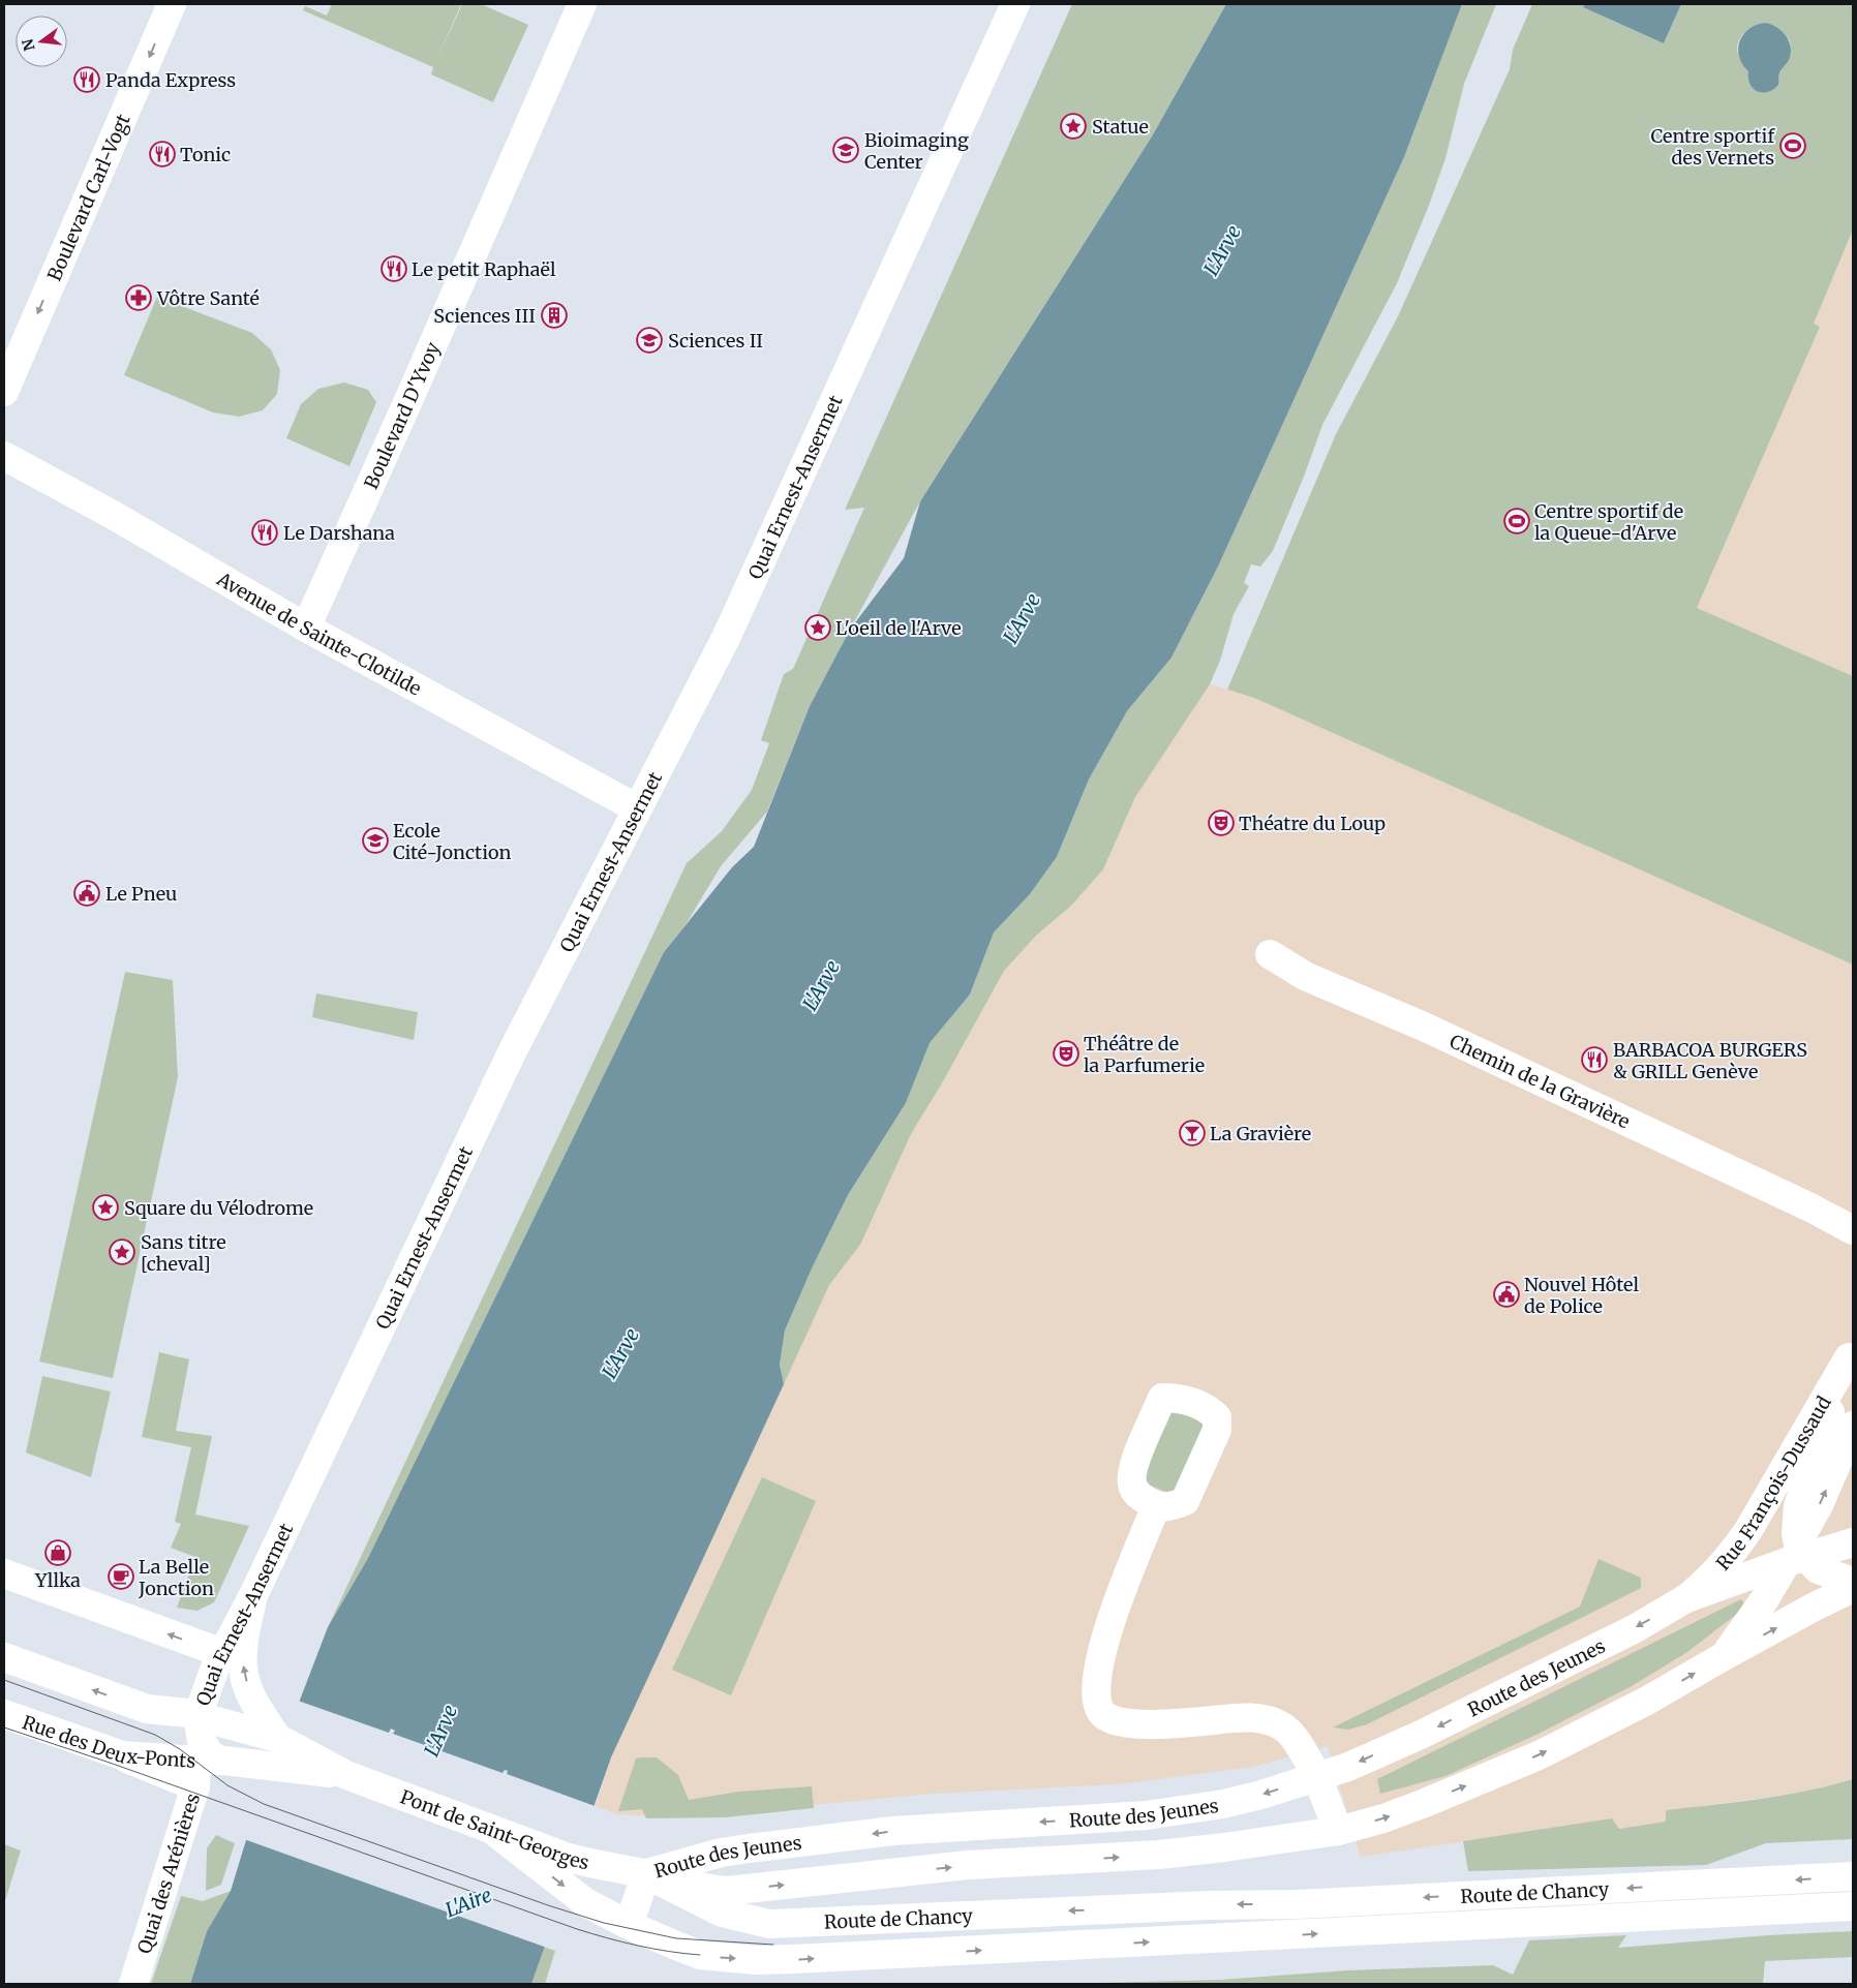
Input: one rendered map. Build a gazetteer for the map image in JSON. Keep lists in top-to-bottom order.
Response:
{
  "streets": {
    "main road": [
      "Boulevard Carl-Vogt",
      "Boulevard D'Yvoy",
      "Quai Ernest-Ansermet",
      "Avenue de Sainte-Clotilde",
      "Chemin de la Gravière",
      "Rue François-Dussaud",
      "Route des Jeunes",
      "Rue des Deux-Ponts",
      "Pont de Saint-Georges",
      "Quai des Arénières",
      "Route de Chancy"
    ]
  },
  "crossings": [
    ["Boulevard D'Yvoy", "Avenue de Sainte-Clotilde"],
    ["Quai Ernest-Ansermet", "Avenue de Sainte-Clotilde"],
    ["Quai Ernest-Ansermet", "Rue des Deux-Ponts"],
    ["Rue François-Dussaud", "Route des Jeunes"],
    ["Route des Jeunes", "Pont de Saint-Georges"],
    ["Route des Jeunes", "Route de Chancy"],
    ["Rue des Deux-Ponts", "Pont de Saint-Georges"],
    ["Rue des Deux-Ponts", "Quai des Arénières"],
    ["Pont de Saint-Georges", "Route de Chancy"]
  ],
  "one_way": ["Boulevard Carl-Vogt"],
  "water": ["L'Arve", "L'Aire"],
  "places": {
    "restaurant": [
      "Panda Express",
      "Tonic",
      "Le petit Raphaël",
      "Le Darshana",
      "BARBACOA BURGERS & GRILL Genève"
    ],
    "place": [
      "Statue",
      "L'oeil de l'Arve",
      "Square du Vélodrome",
      "Sans titre [cheval]"
    ],
    "sports": ["Centre sportif des Vernets", "Centre sportif de la Queue-d'Arve"],
    "school or university": ["Bioimaging Center", "Sciences II", "Ecole Cité-Jonction"],
    "pharmacy": ["Vôtre Santé"],
    "building": ["Sciences III"],
    "theatre": ["Théatre du Loup", "Théâtre de la Parfumerie"],
    "public building": ["Le Pneu", "Nouvel Hôtel de Police"],
    "bar": ["La Gravière"],
    "shop": ["Yllka"],
    "cafe": ["La Belle Jonction"]
  },
  "north": "left"
}
